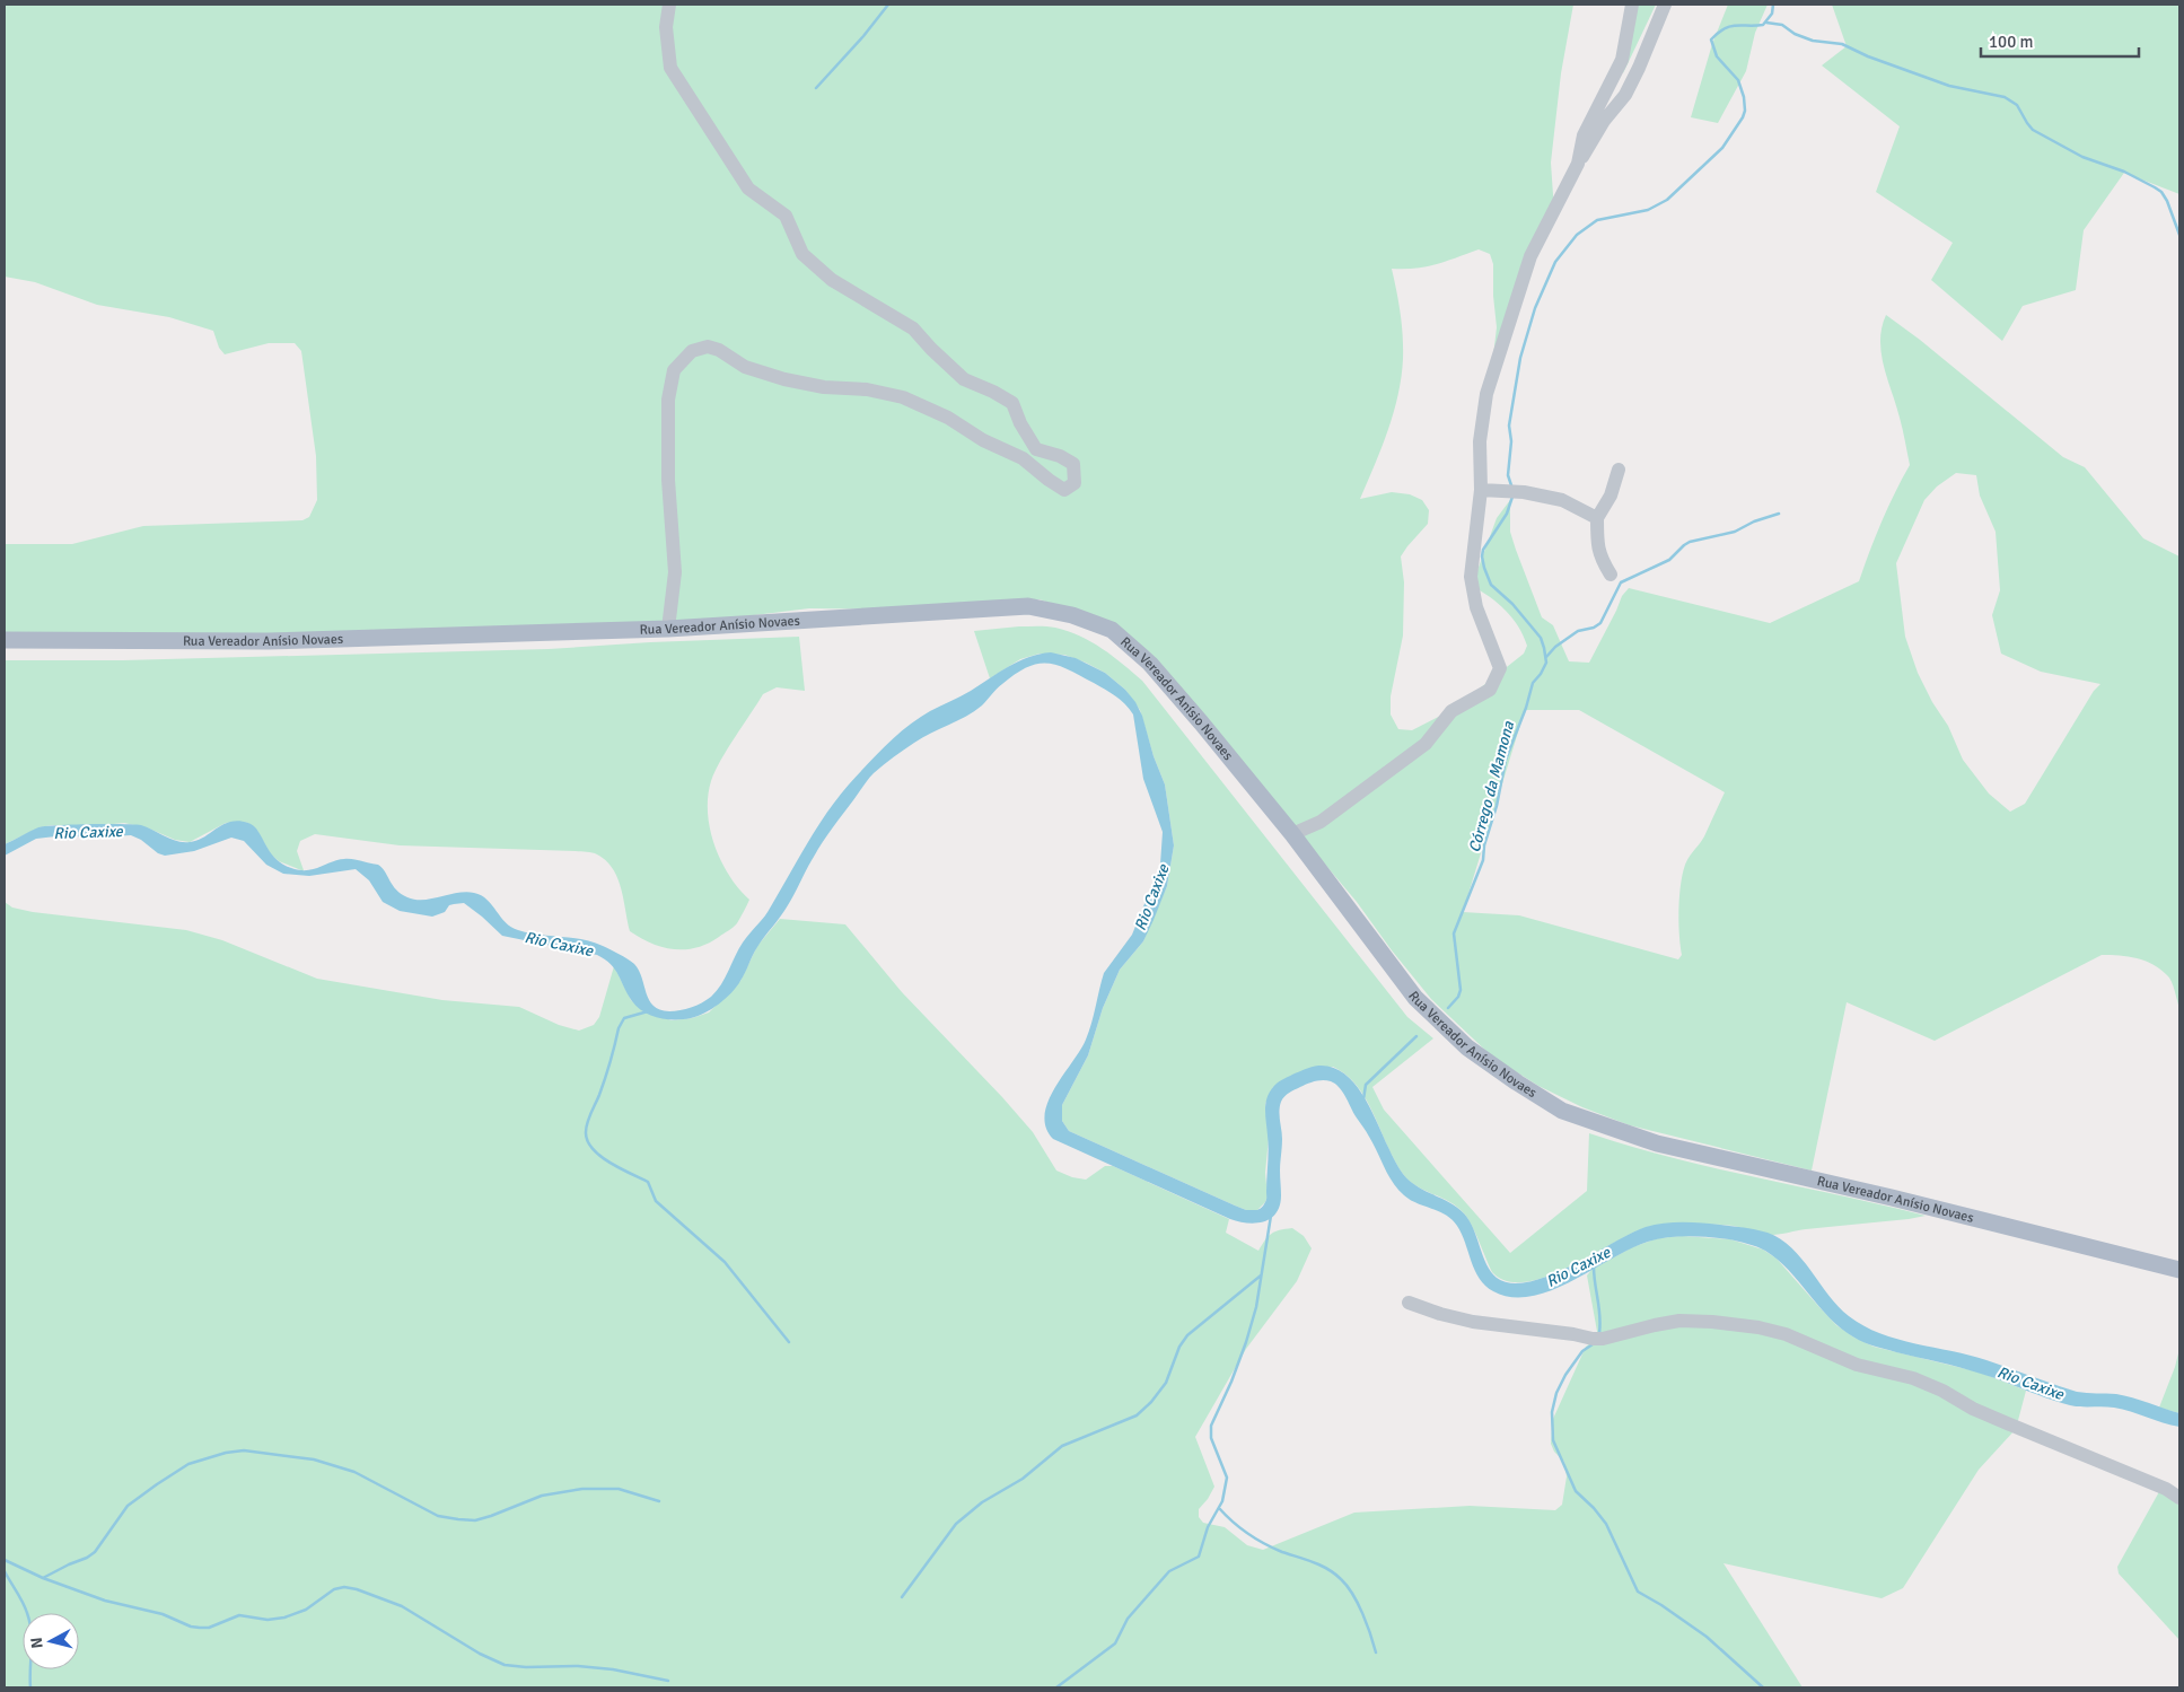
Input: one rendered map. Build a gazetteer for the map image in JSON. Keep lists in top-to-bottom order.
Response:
{
  "streets": {
    "main road": ["Rua Vereador Anísio Novaes"]
  },
  "water": ["Córrego da Mamona", "Rio Caxixe"],
  "scale_bar": "100 m",
  "north": "left"
}
